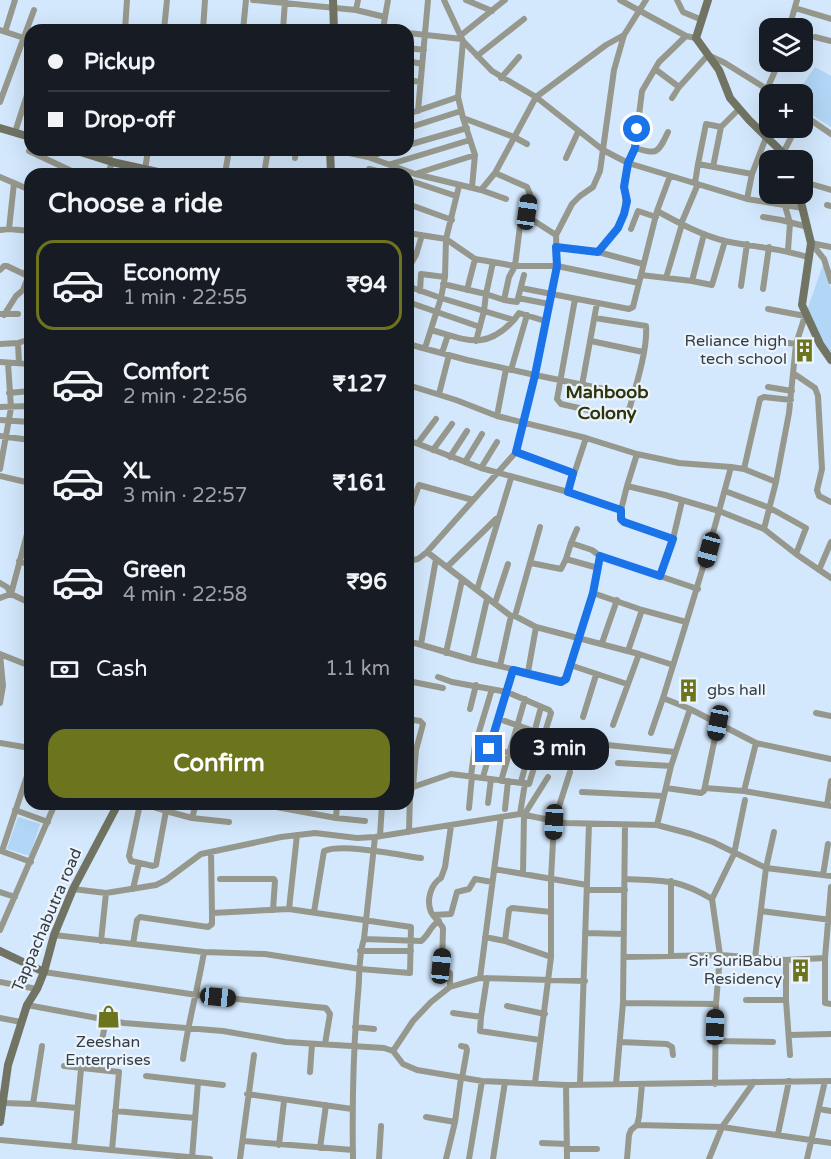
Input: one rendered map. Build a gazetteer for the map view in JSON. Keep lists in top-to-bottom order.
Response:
{
  "streets": {
    "street": ["Tappachabutra road"]
  },
  "districts": ["Mahboob Colony"],
  "places": {
    "building": ["Reliance high tech school", "gbs hall", "Sri SuriBabu Residency"],
    "shop": ["Zeeshan Enterprises"]
  },
  "page": {
    "map_buttons": ["+", "−"],
    "banner": ["Pickup", "Drop-off"],
    "heading": "Choose a ride",
    "list": [
      {
        "name": "Economy",
        "note": "1 min · 22:55",
        "value": "₹94"
      },
      {
        "name": "Comfort",
        "note": "2 min · 22:56",
        "value": "₹127"
      },
      {
        "name": "XL",
        "note": "3 min · 22:57",
        "value": "₹161"
      },
      {
        "name": "Green",
        "note": "4 min · 22:58",
        "value": "₹96"
      }
    ],
    "pay": ["Cash", "1.1 km"],
    "buttons": "Confirm",
    "bubble": "3 min"
  }
}
